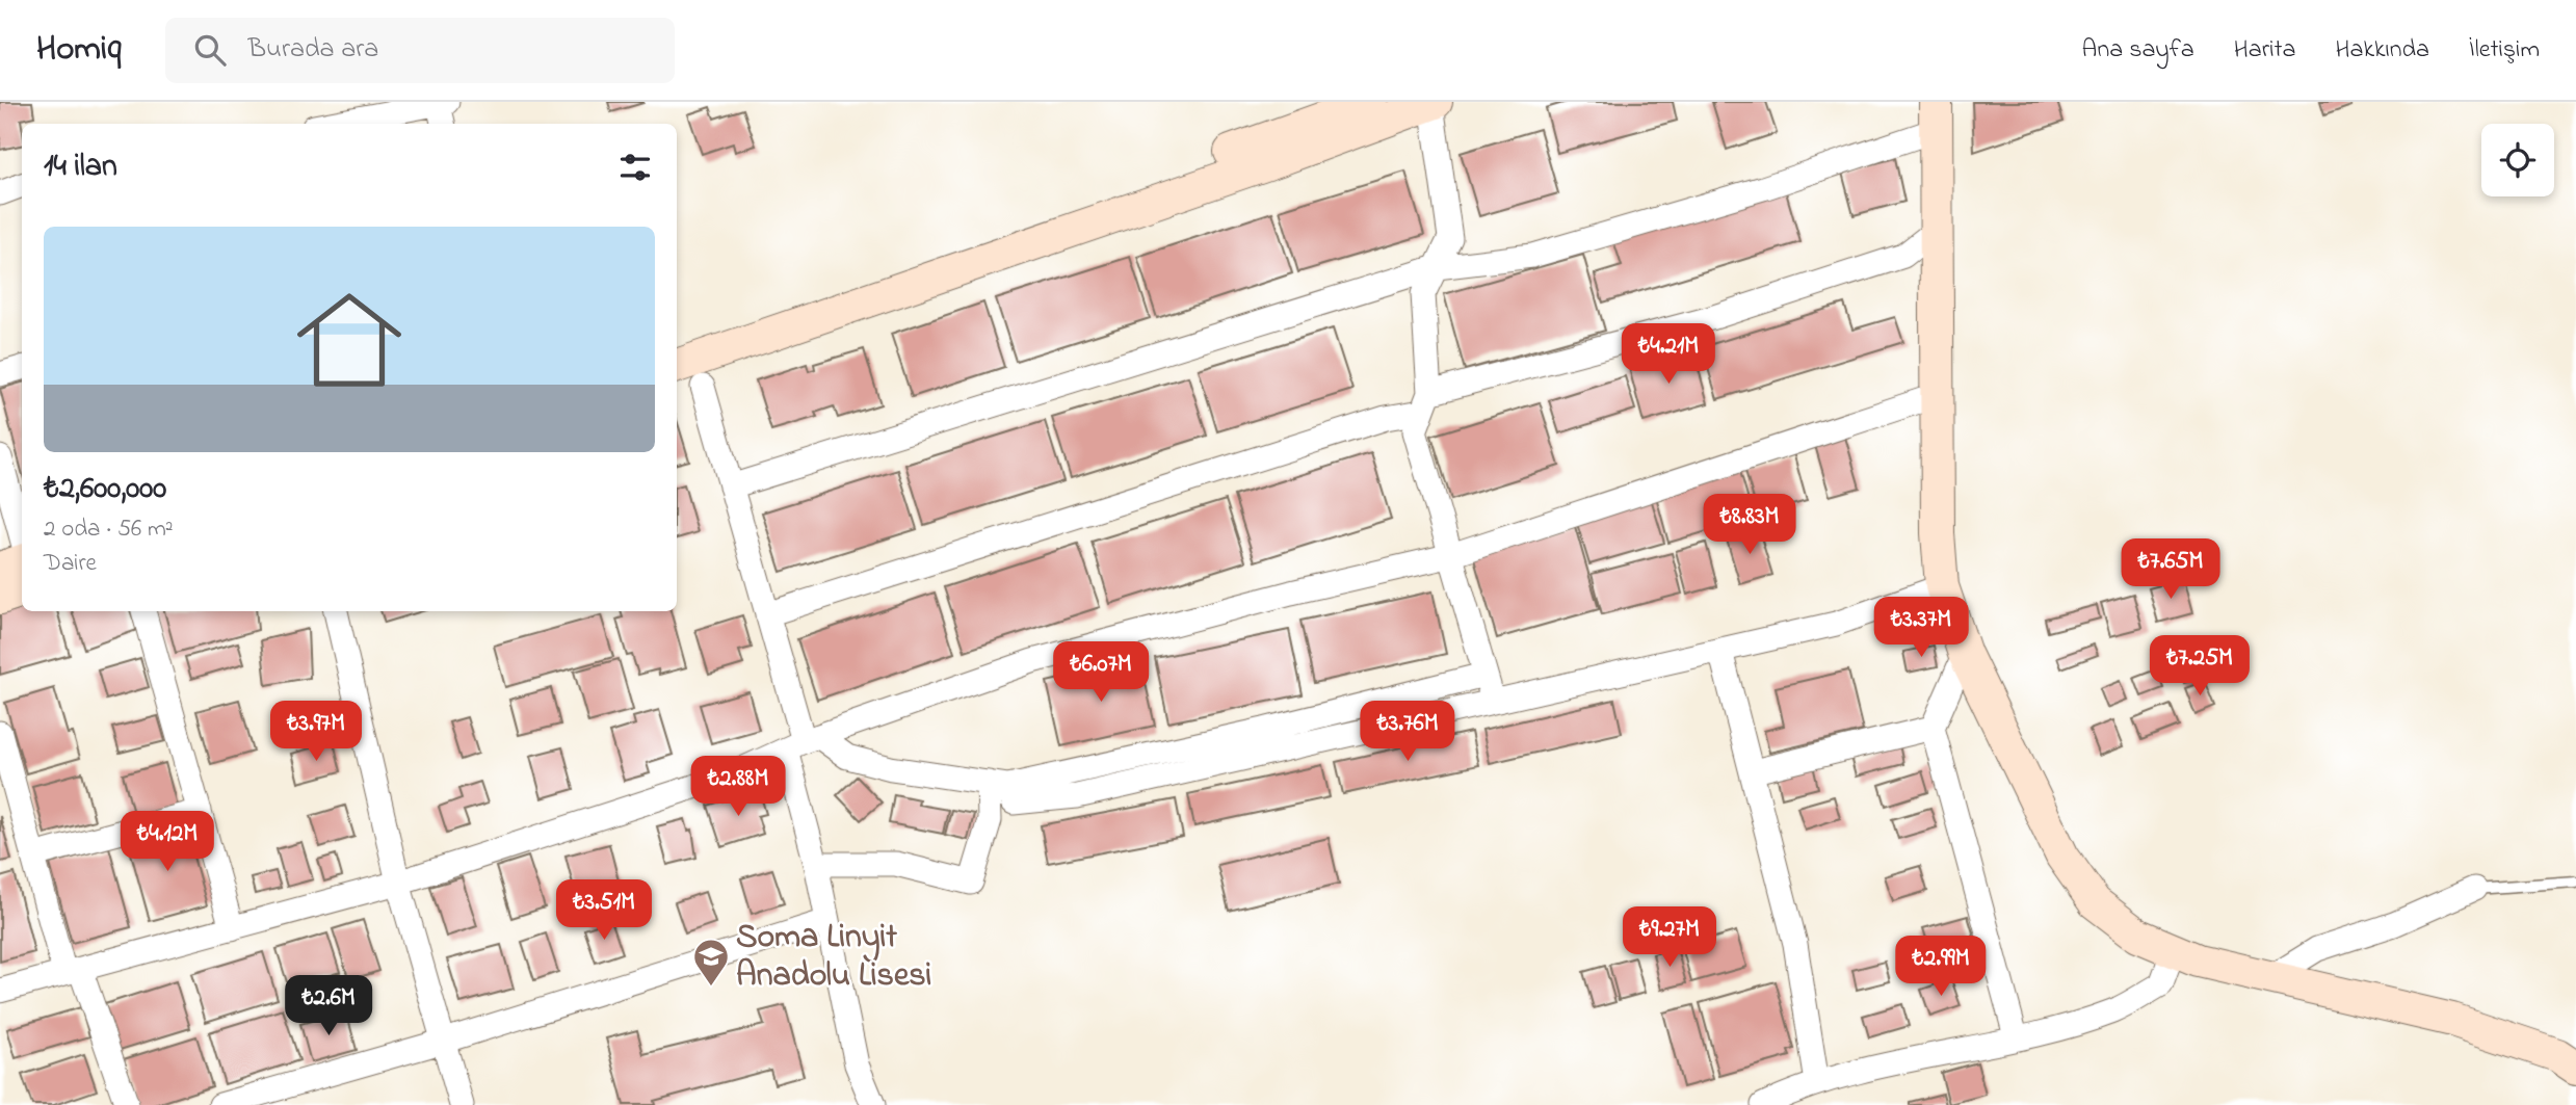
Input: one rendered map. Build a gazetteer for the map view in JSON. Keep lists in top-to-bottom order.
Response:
{
  "places": {
    "school or university": ["Soma Linyit Anadolu Lisesi"]
  },
  "page": {
    "header": "Homiq",
    "search": "Burada ara",
    "nav": [
      "Ana sayfa",
      "Harita",
      "Hakkında",
      "İletişim"
    ],
    "heading": "14 ilan",
    "list": [
      {
        "name": "₺2,600,000",
        "note": "2 oda · 56 m² · Daire"
      }
    ],
    "price": [
      "₺4.21M",
      "₺8.83M",
      "₺7.65M",
      "₺3.37M",
      "₺7.25M",
      "₺6.07M",
      "₺3.97M",
      "₺3.76M",
      "₺2.88M",
      "₺4.12M",
      "₺3.51M",
      "₺9.27M",
      "₺2.99M",
      "₺2.6M"
    ]
  }
}
